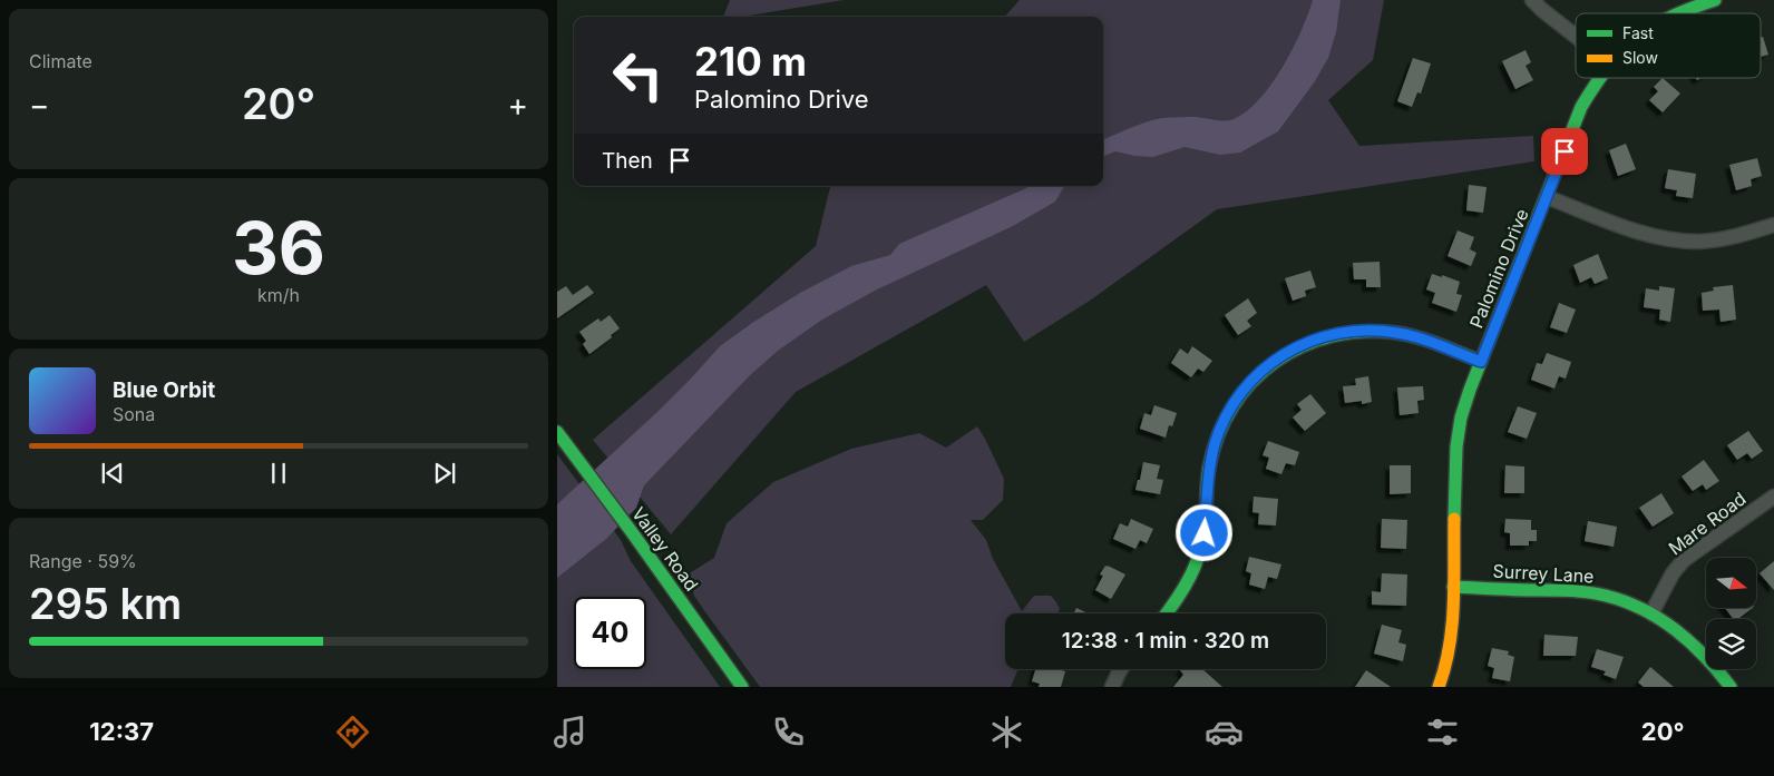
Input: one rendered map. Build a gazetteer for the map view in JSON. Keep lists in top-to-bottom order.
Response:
{
  "streets": {
    "street": [
      "Palomino Drive",
      "Mare Road",
      "Valley Road",
      "Surrey Lane"
    ]
  },
  "crossings": [
    ["Palomino Drive", "Surrey Lane"],
    ["Mare Road", "Surrey Lane"]
  ],
  "legend": ["Fast", "Slow"],
  "north": "right",
  "page": {
    "tile": [
      "Climate",
      ["36", "km/h"],
      ["Range · 59%", "295 km"]
    ],
    "turn": ["210 m", "Palomino Drive"],
    "heat": ["−", "20°", "+"],
    "then": "Then",
    "song": ["Blue Orbit", "Sona"],
    "limit": "40",
    "trip": "12:38 · 1 min · 320 m",
    "tabs": ["12:37", "20°"]
  }
}
